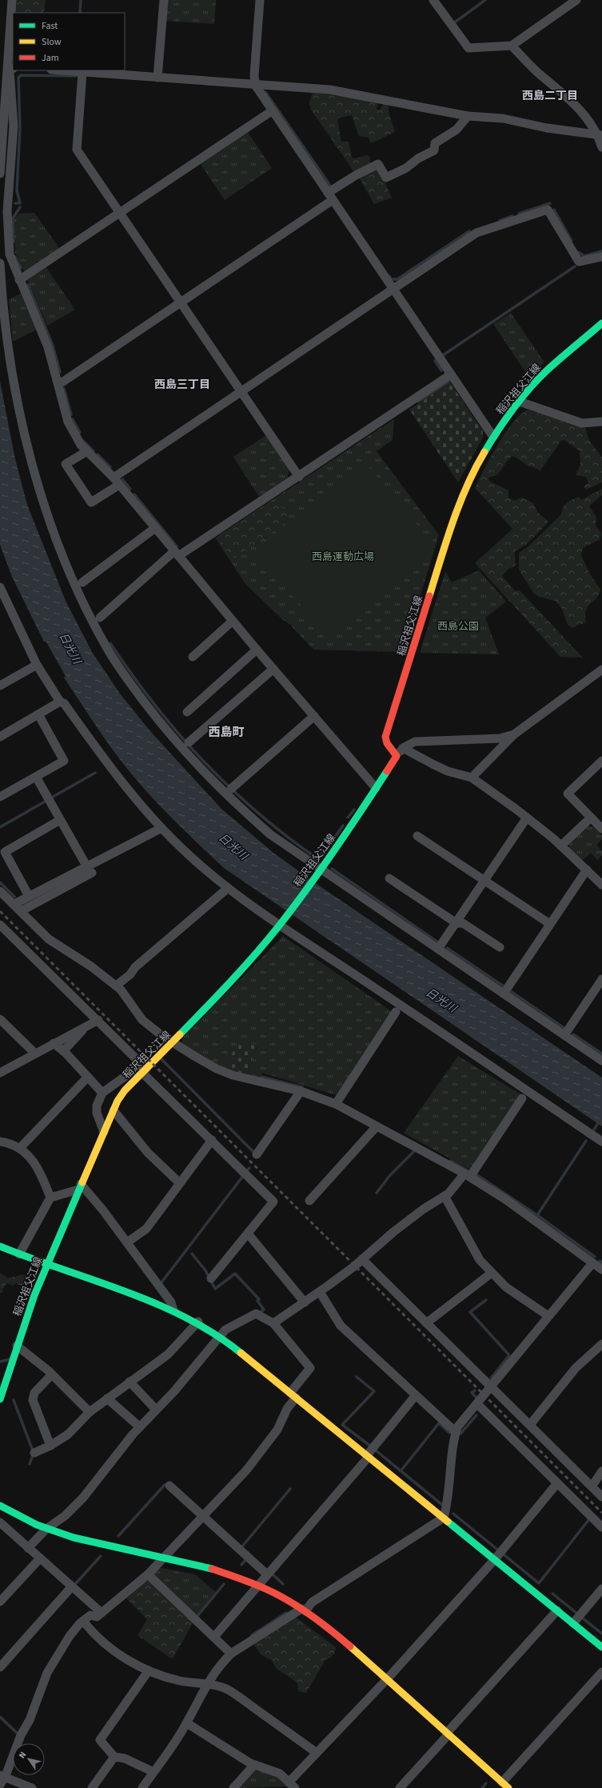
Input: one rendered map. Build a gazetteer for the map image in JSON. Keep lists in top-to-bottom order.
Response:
{
  "streets": {
    "street": ["稲沢祖父江線"]
  },
  "districts": ["西島二丁目", "西島三丁目", "西島町"],
  "water": ["日光川"],
  "parks": ["西島運動広場", "西島公園"],
  "legend": ["Fast", "Slow", "Jam"],
  "north": "top left"
}
